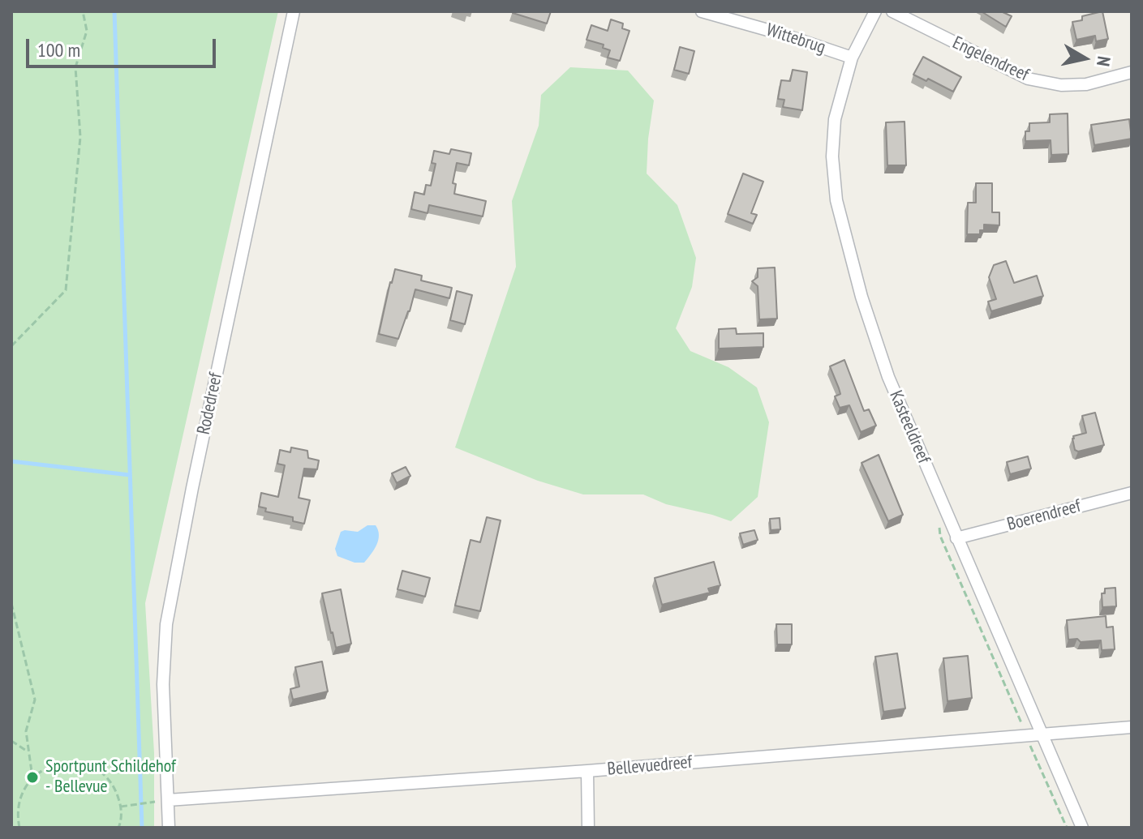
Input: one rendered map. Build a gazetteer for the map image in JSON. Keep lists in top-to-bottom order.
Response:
{
  "streets": {
    "street": [
      "Wittebrug",
      "Engelendreef",
      "Rodedreef",
      "Kasteeldreef",
      "Boerendreef",
      "Bellevuedreef"
    ]
  },
  "crossings": [
    ["Wittebrug", "Kasteeldreef"],
    ["Rodedreef", "Bellevuedreef"],
    ["Kasteeldreef", "Boerendreef"],
    ["Kasteeldreef", "Bellevuedreef"]
  ],
  "places": ["Sportpunt Schildehof - Bellevue"],
  "scale_bar": "100 m",
  "north": "right"
}
